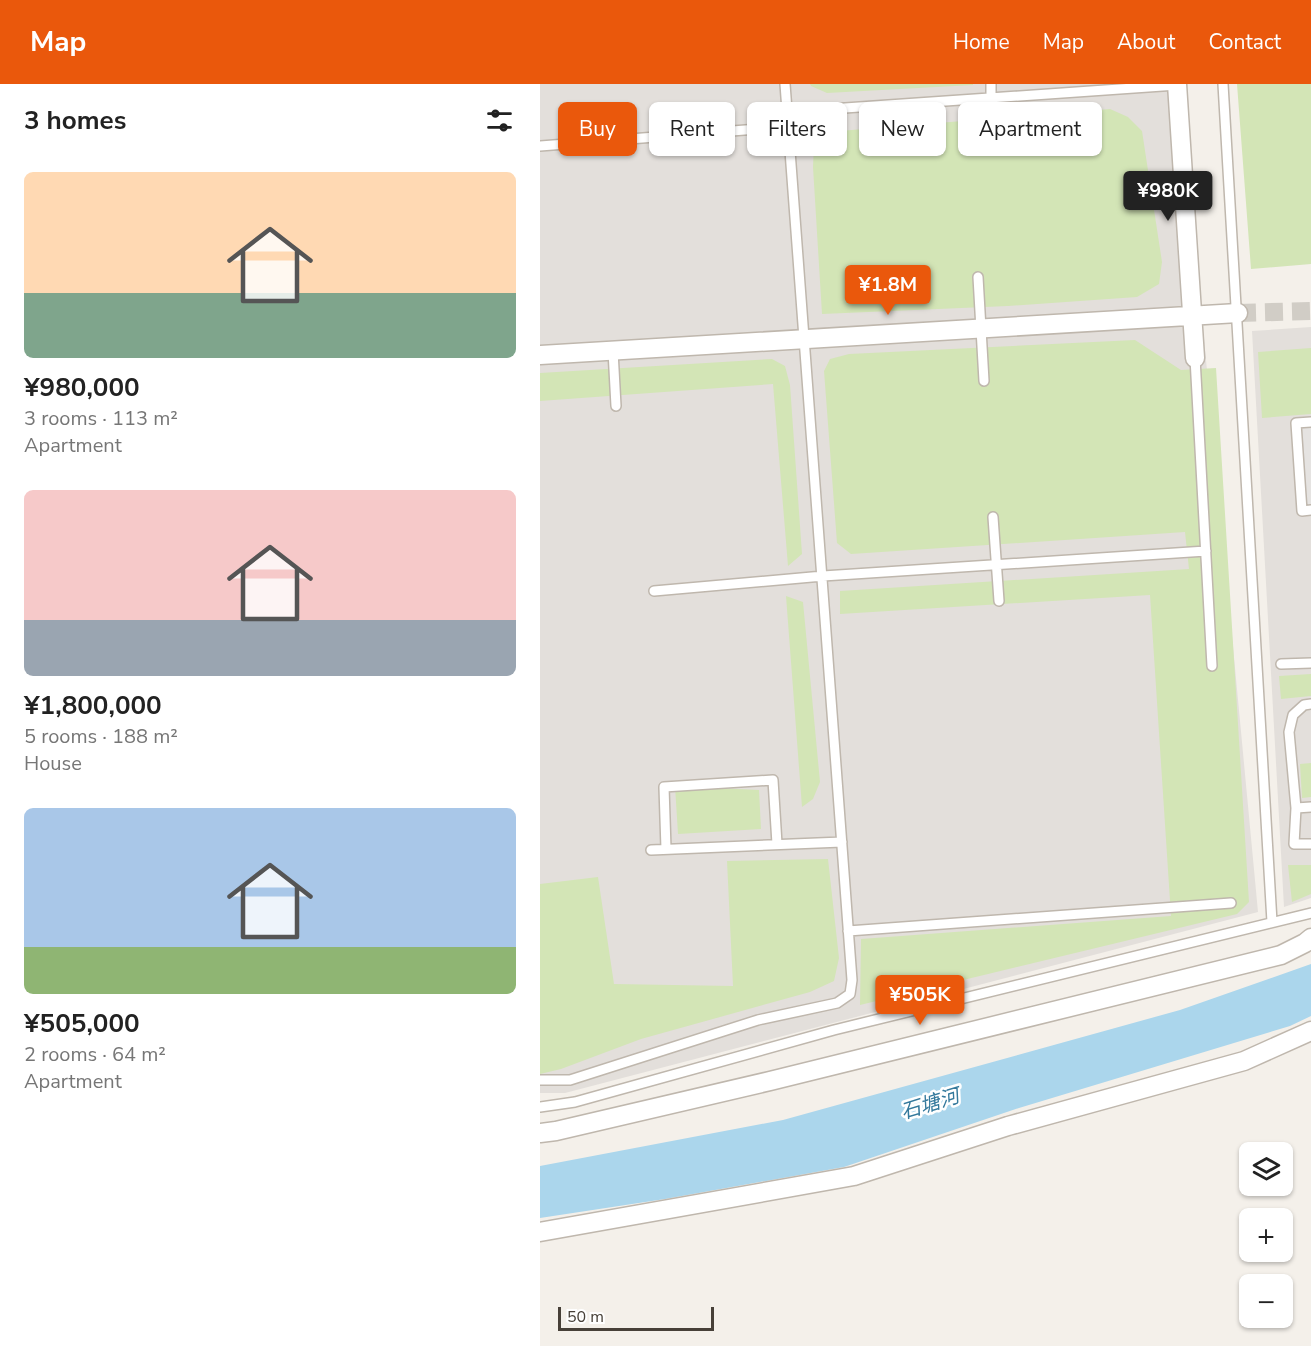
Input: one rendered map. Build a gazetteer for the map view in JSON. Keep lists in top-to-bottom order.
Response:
{
  "water": ["石塘河"],
  "scale_bar": "50 m",
  "page": {
    "header": "Map",
    "nav": [
      "Home",
      "Map",
      "About",
      "Contact"
    ],
    "heading": "3 homes",
    "chip": [
      "Buy",
      "Rent",
      "Filters",
      "New",
      "Apartment"
    ],
    "list": [
      {
        "name": "¥980,000",
        "note": "3 rooms · 113 m² · Apartment"
      },
      {
        "name": "¥1,800,000",
        "note": "5 rooms · 188 m² · House"
      },
      {
        "name": "¥505,000",
        "note": "2 rooms · 64 m² · Apartment"
      }
    ],
    "price": ["¥980K", "¥1.8M", "¥505K"],
    "map_buttons": ["+", "−"],
    "scale": "50 m"
  }
}
